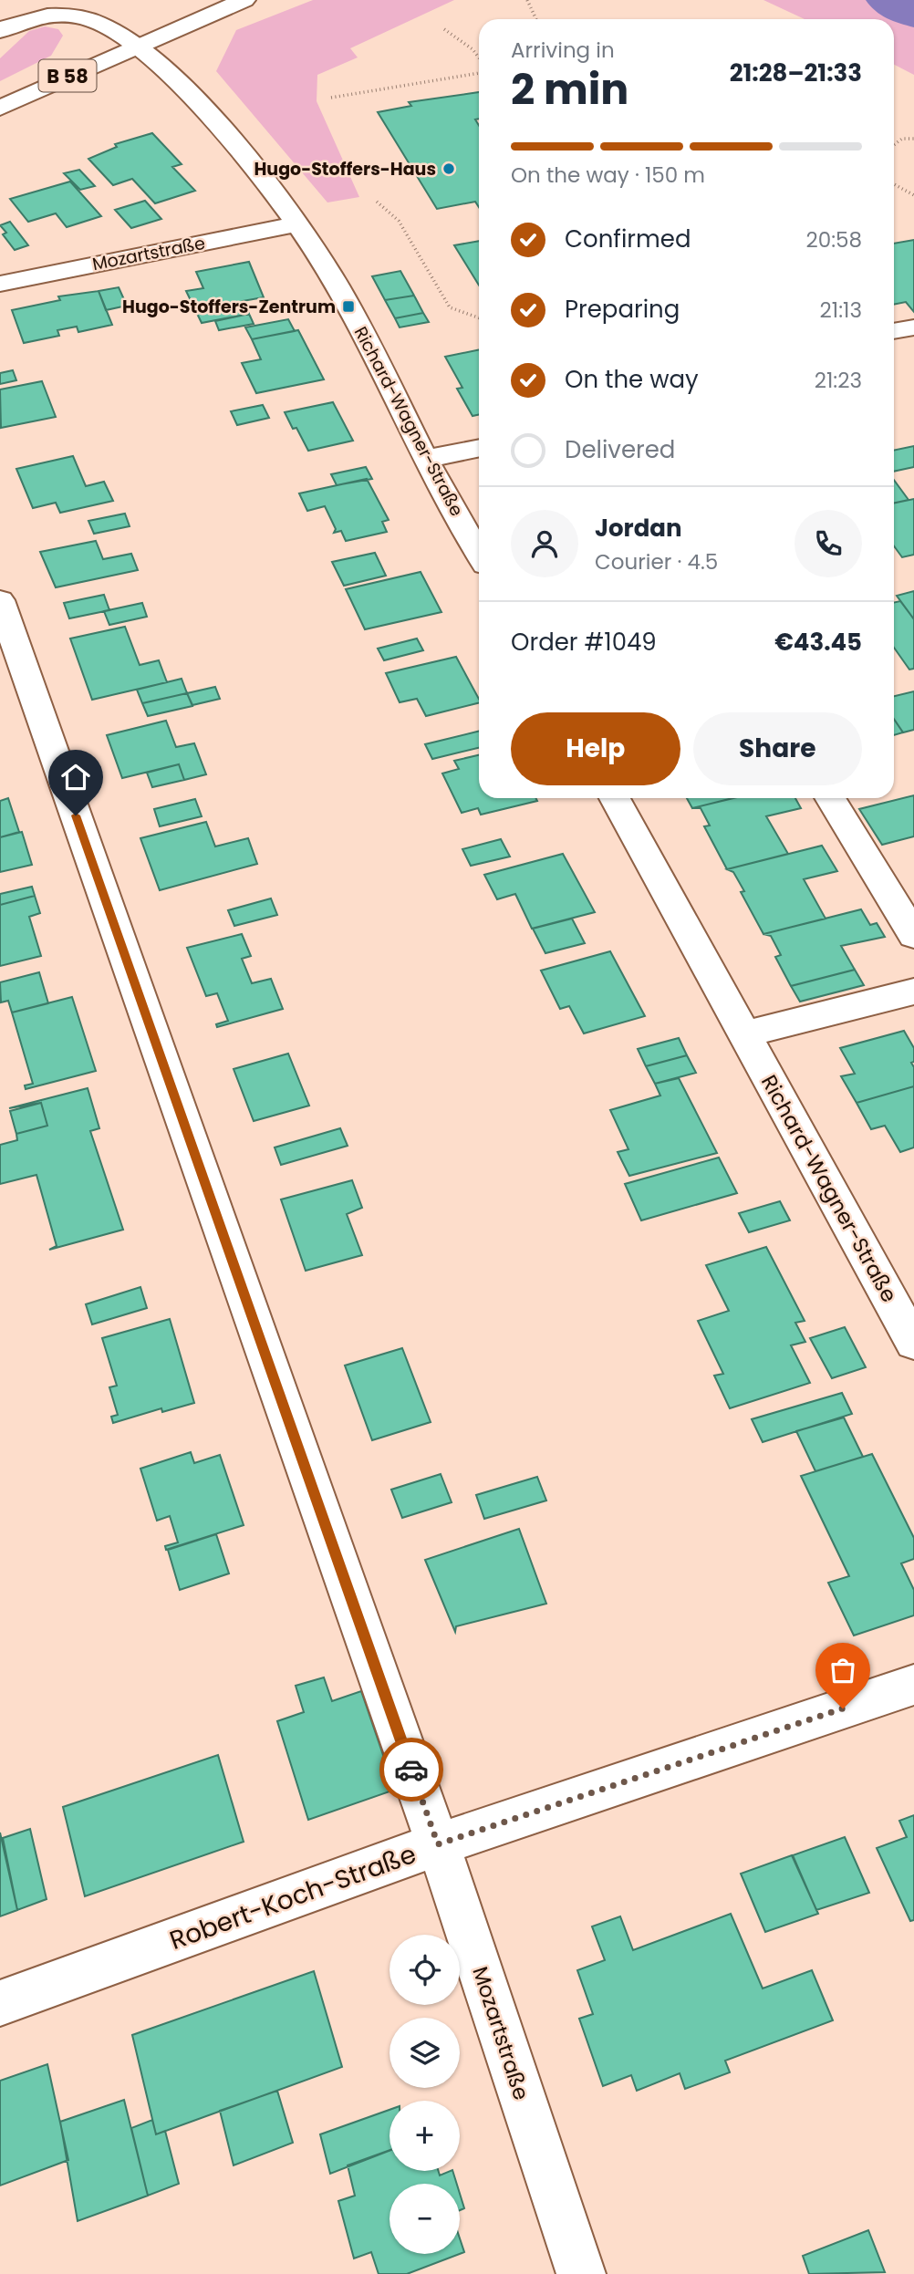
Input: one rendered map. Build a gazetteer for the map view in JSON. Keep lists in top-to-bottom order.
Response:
{
  "streets": {
    "street": [
      "B 58",
      "Mozartstraße",
      "Richard-Wagner-Straße",
      "Robert-Koch-Straße"
    ]
  },
  "crossings": [
    ["B 58", "Richard-Wagner-Straße"],
    ["Mozartstraße", "Richard-Wagner-Straße"],
    ["Mozartstraße", "Robert-Koch-Straße"]
  ],
  "places": {
    "other": ["Hugo-Stoffers-Haus"],
    "transit": ["Hugo-Stoffers-Zentrum"]
  },
  "page": {
    "heading": ["2 min", "Arriving in", "21:28–21:33"],
    "panel": [
      "Jordan",
      "Courier · 4.5",
      "Order #1049",
      "€43.45"
    ],
    "bar": "On the way · 150 m",
    "list": [
      ["Confirmed", "20:58"],
      ["Preparing", "21:13"],
      ["On the way", "21:23"],
      "Delivered"
    ],
    "buttons": ["Help", "Share"],
    "map_buttons": ["+", "−"]
  }
}
